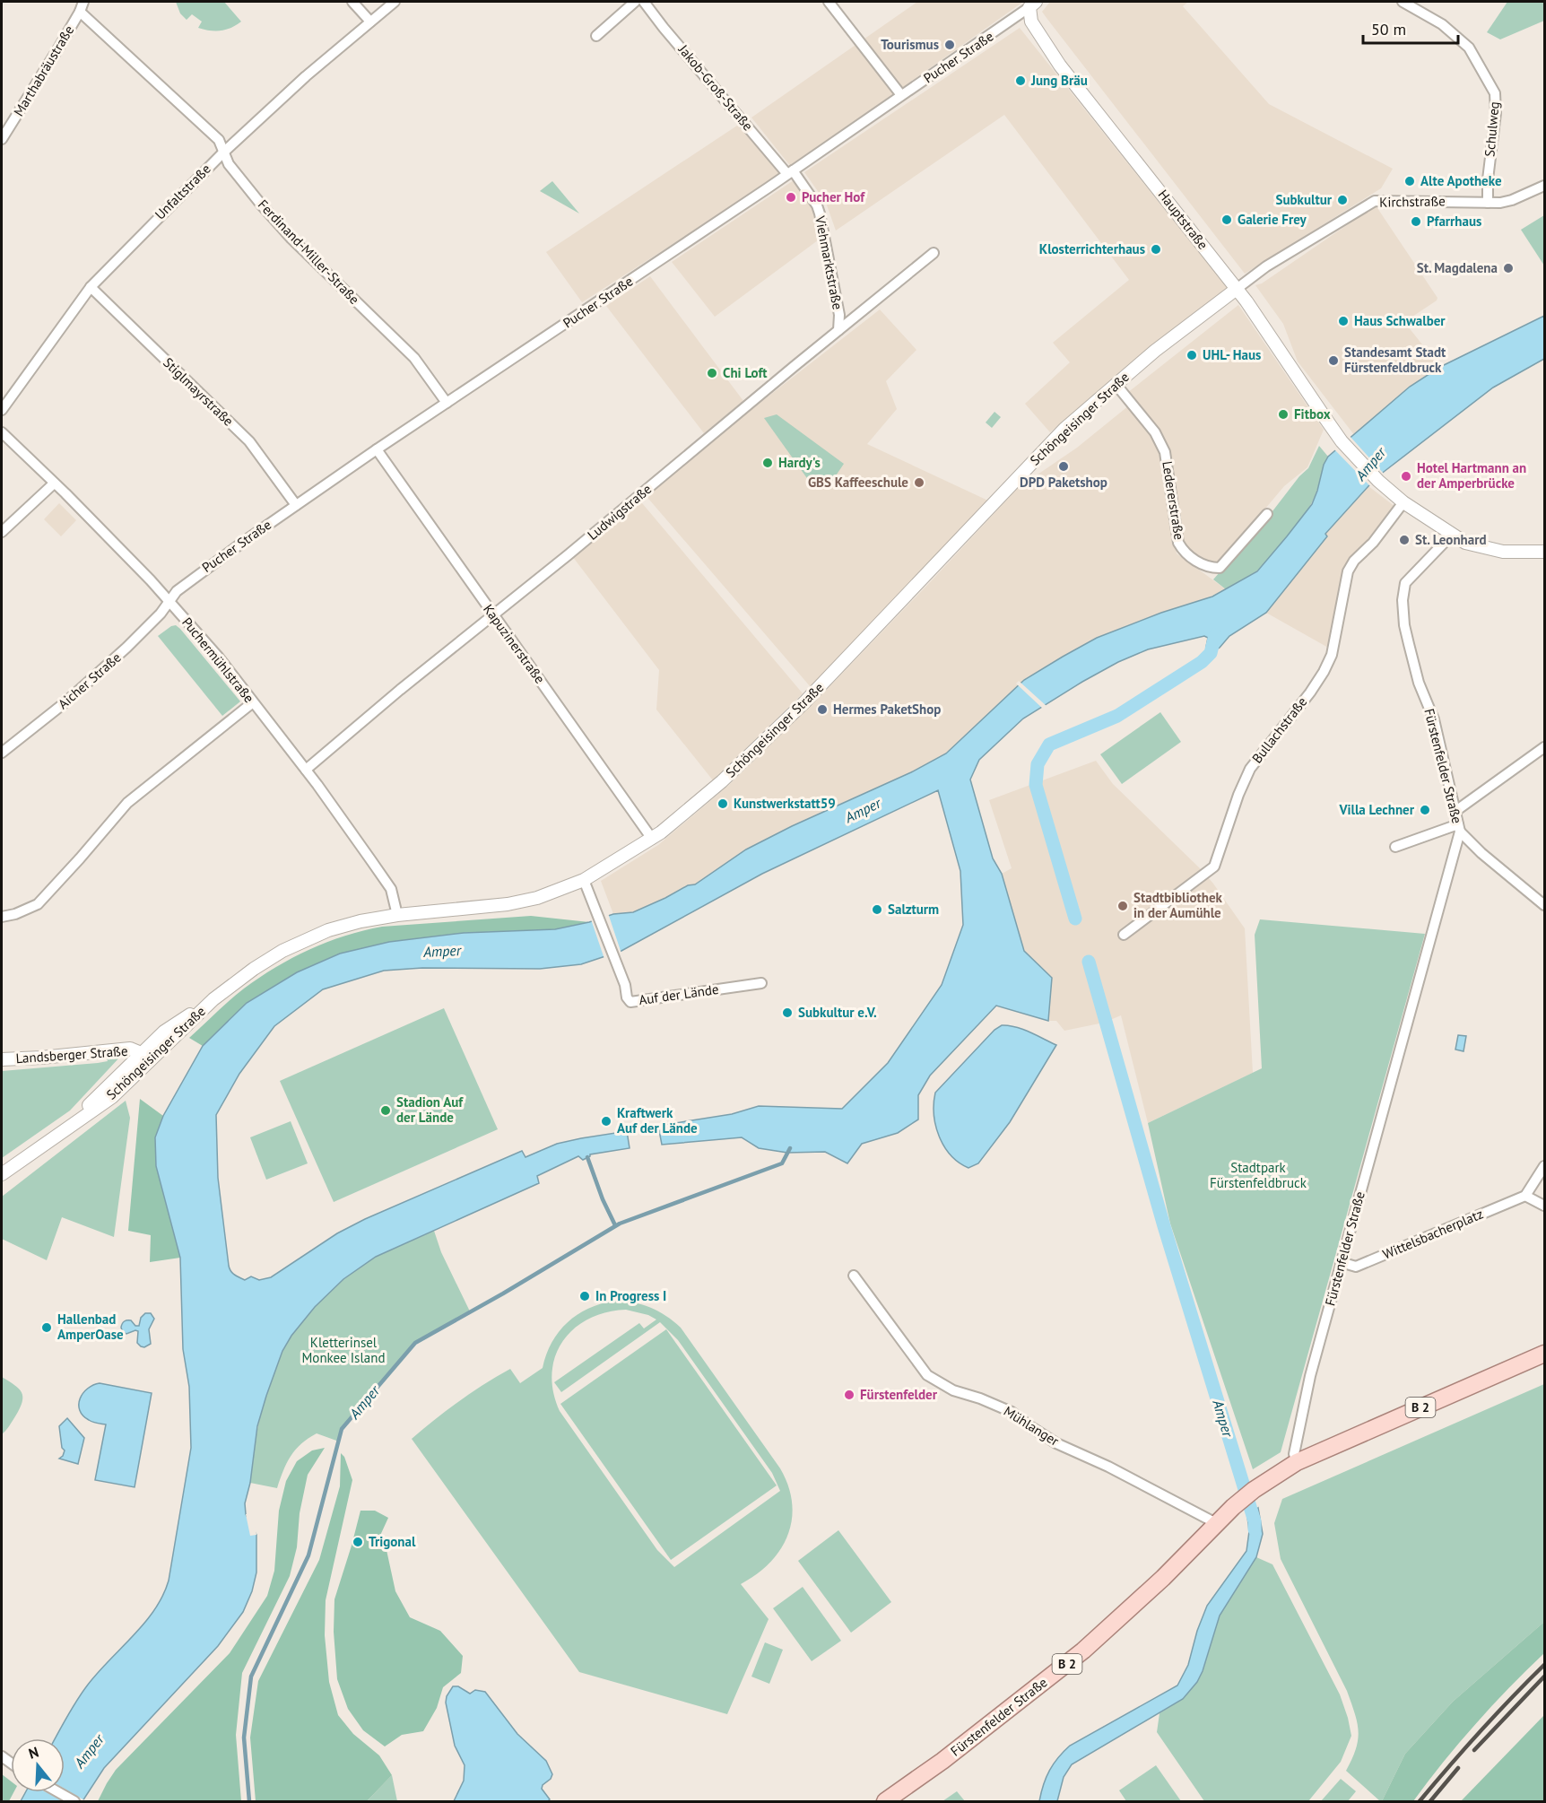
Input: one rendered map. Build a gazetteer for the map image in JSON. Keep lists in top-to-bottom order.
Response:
{
  "streets": {
    "main road": ["Fürstenfelder Straße", "B 2"],
    "street": [
      "Pucher Straße",
      "Marthabräustraße",
      "Jakob-Groß-Straße",
      "Schulweg",
      "Unfaltstraße",
      "Kirchstraße",
      "Hauptstraße",
      "Ferdinand-Miller-Straße",
      "Viehmarktstraße",
      "Stiglmayrstraße",
      "Schöngeisinger Straße",
      "Ledererstraße",
      "Ludwigstraße",
      "Kapuzinerstraße",
      "Puchermühlstraße",
      "Aicher Straße",
      "Bullachstraße",
      "Auf der Lände",
      "Landsberger Straße",
      "Wittelsbacherplatz",
      "Mühlanger"
    ]
  },
  "crossings": [
    ["Pucher Straße", "Jakob-Groß-Straße"],
    ["Pucher Straße", "Hauptstraße"],
    ["Pucher Straße", "Ferdinand-Miller-Straße"],
    ["Pucher Straße", "Viehmarktstraße"],
    ["Pucher Straße", "Stiglmayrstraße"],
    ["Pucher Straße", "Kapuzinerstraße"],
    ["Pucher Straße", "Puchermühlstraße"],
    ["Pucher Straße", "Aicher Straße"],
    ["Marthabräustraße", "Ferdinand-Miller-Straße"],
    ["Jakob-Groß-Straße", "Viehmarktstraße"],
    ["Schulweg", "Kirchstraße"],
    ["Unfaltstraße", "Ferdinand-Miller-Straße"],
    ["Unfaltstraße", "Stiglmayrstraße"],
    ["Kirchstraße", "Hauptstraße"],
    ["Kirchstraße", "Schöngeisinger Straße"],
    ["Hauptstraße", "Schöngeisinger Straße"],
    ["Hauptstraße", "Bullachstraße"],
    ["Hauptstraße", "Fürstenfelder Straße"],
    ["Viehmarktstraße", "Ludwigstraße"],
    ["Schöngeisinger Straße", "Ledererstraße"],
    ["Schöngeisinger Straße", "Kapuzinerstraße"],
    ["Schöngeisinger Straße", "Puchermühlstraße"],
    ["Schöngeisinger Straße", "Auf der Lände"],
    ["Schöngeisinger Straße", "Landsberger Straße"],
    ["Ludwigstraße", "Kapuzinerstraße"],
    ["Ludwigstraße", "Puchermühlstraße"],
    ["Puchermühlstraße", "Aicher Straße"],
    ["Fürstenfelder Straße", "Wittelsbacherplatz"],
    ["Fürstenfelder Straße", "B 2"],
    ["Fürstenfelder Straße", "Mühlanger"]
  ],
  "water": ["Amper"],
  "parks": ["Stadtpark Fürstenfeldbruck", "Kletterinsel Monkee Island"],
  "places": [
    "Tourismus",
    "Jung Bräu",
    "Alte Apotheke",
    "Pucher Hof",
    "Subkultur",
    "Galerie Frey",
    "Pfarrhaus",
    "Klosterrichterhaus",
    "St. Magdalena",
    "Haus Schwalber",
    "UHL- Haus",
    "Standesamt Stadt Fürstenfeldbruck",
    "Chi Loft",
    "Fitbox",
    "Hardy's",
    "DPD Paketshop",
    "Hotel Hartmann an der Amperbrücke",
    "GBS Kaffeeschule",
    "St. Leonhard",
    "Hermes PaketShop",
    "Kunstwerkstatt59",
    "Villa Lechner",
    "Stadtbibliothek in der Aumühle",
    "Salzturm",
    "Subkultur e.V.",
    "Stadion Auf der Lände",
    "Kraftwerk Auf der Lände",
    "In Progress I",
    "Hallenbad AmperOase",
    "Fürstenfelder",
    "Trigonal"
  ],
  "scale_bar": "50 m",
  "north": "top"
}
